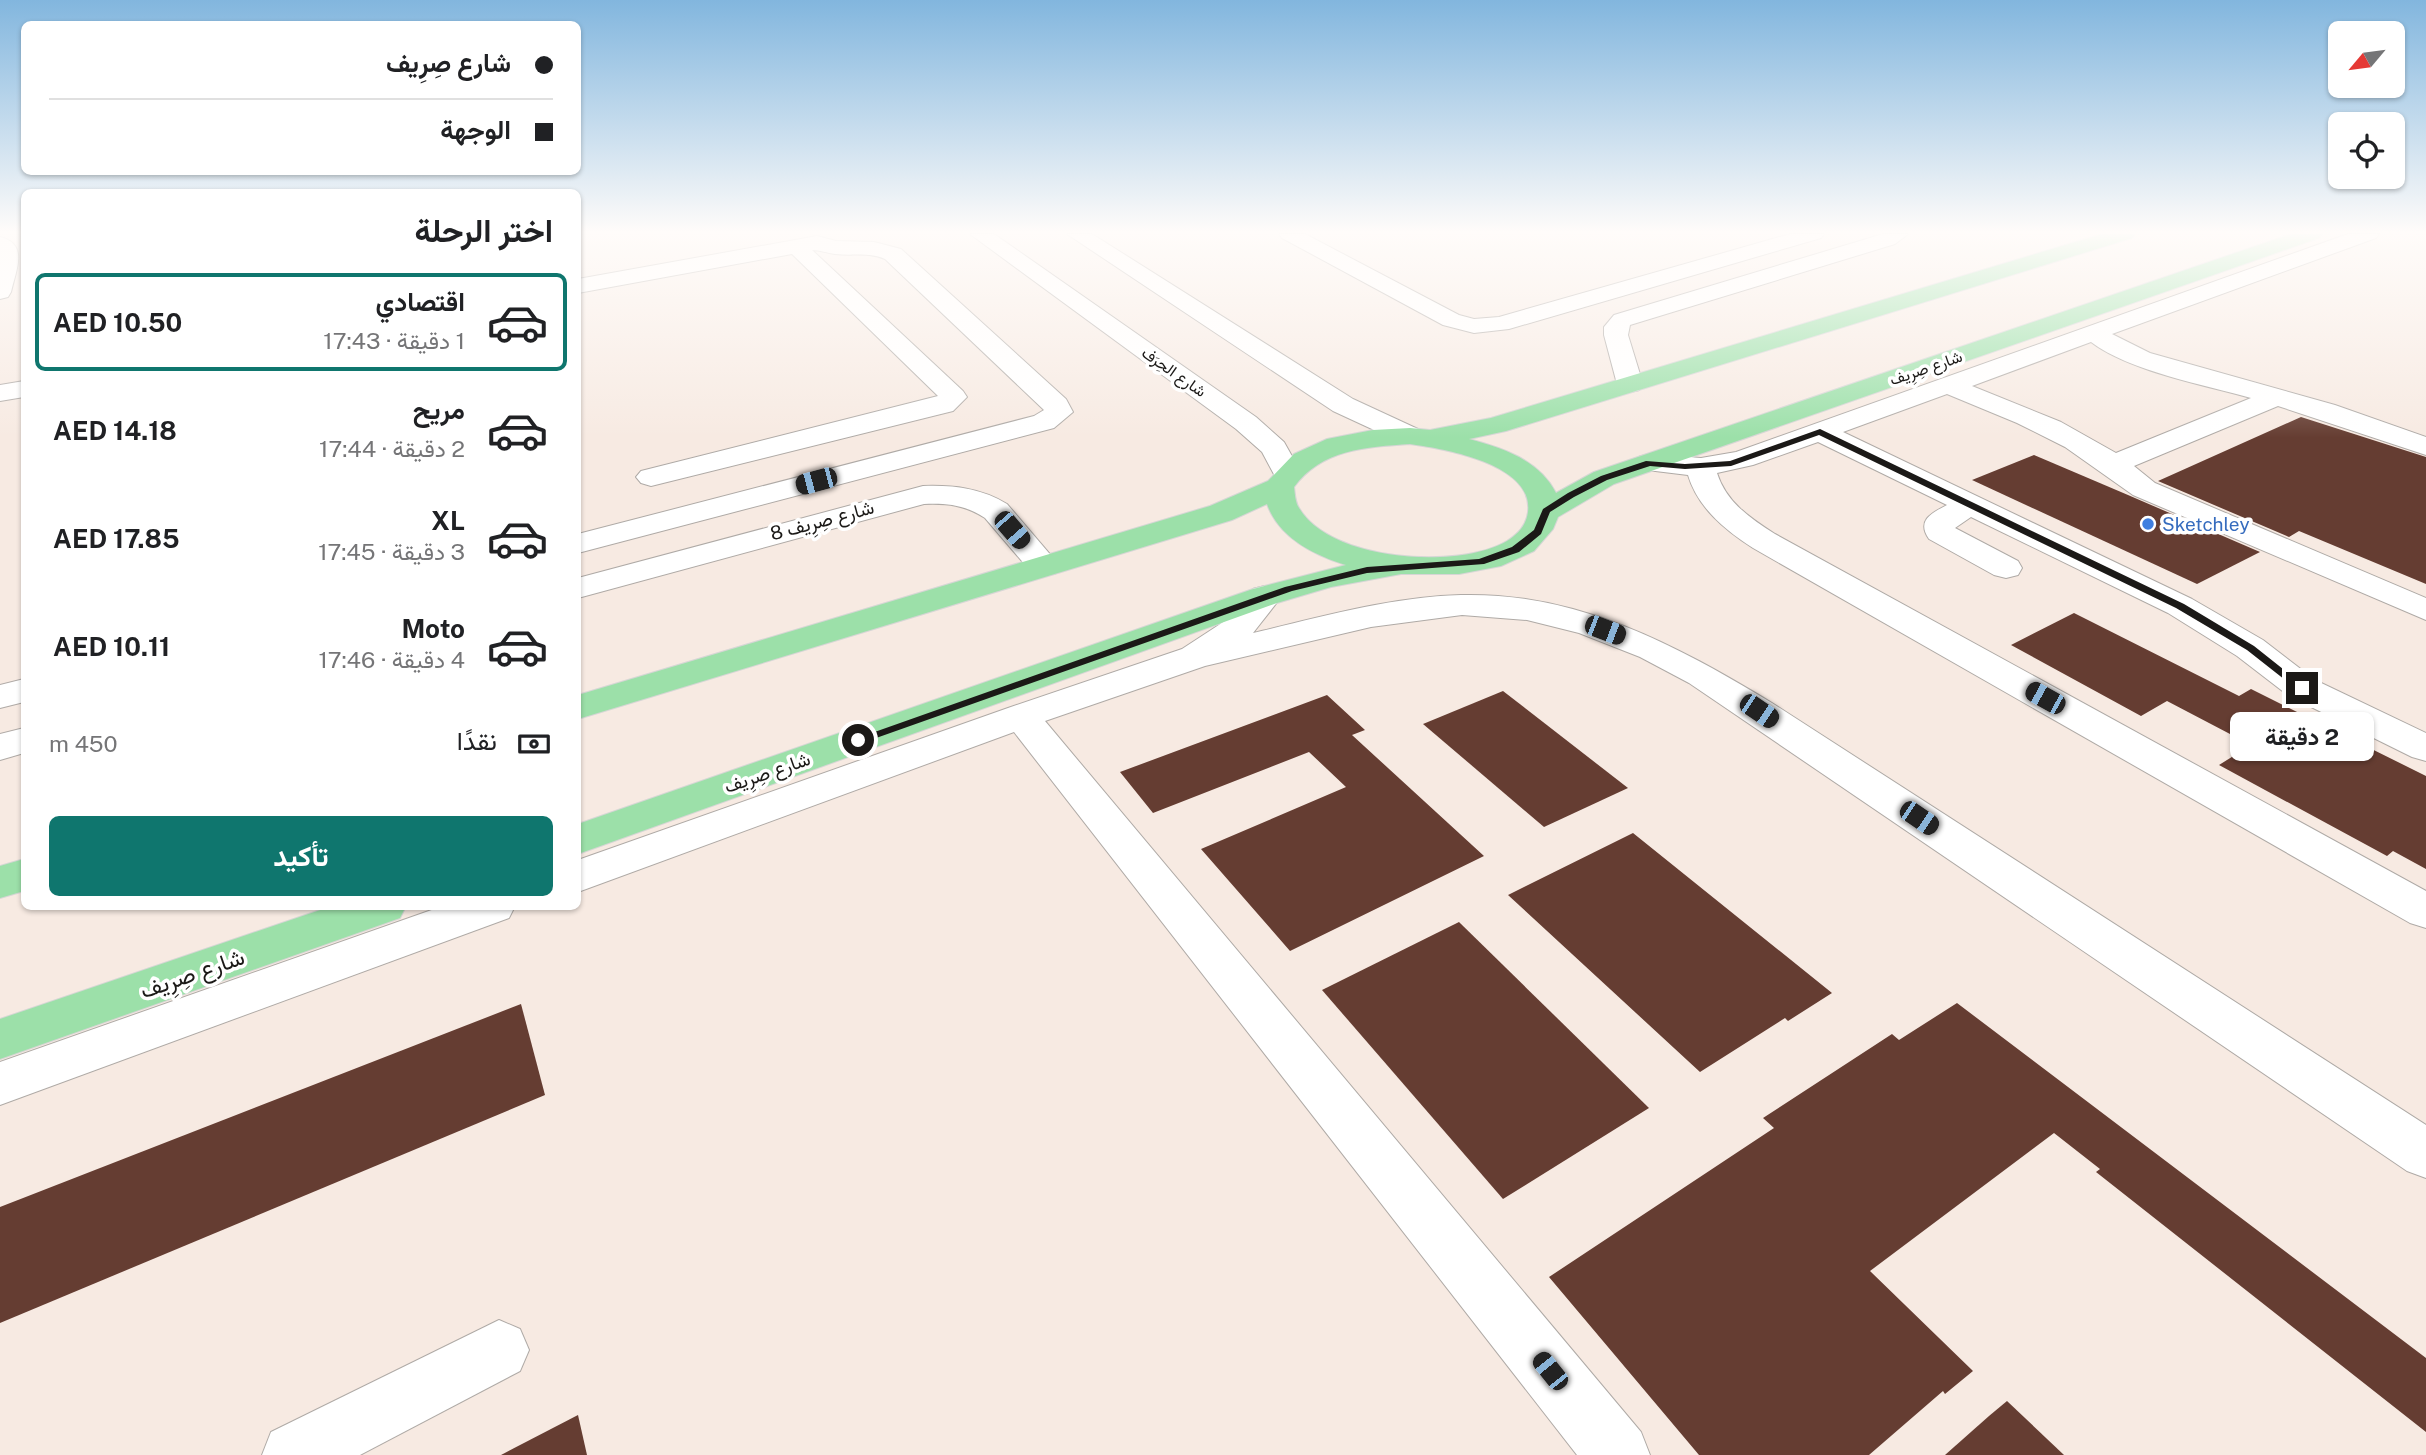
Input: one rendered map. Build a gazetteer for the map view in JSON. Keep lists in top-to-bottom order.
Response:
{
  "streets": {
    "main road": ["شارع صِرِيف"],
    "street": ["شارع الحِرَف", "شارع صِرِيف 8"]
  },
  "places": ["Sketchley"],
  "north": "bottom left",
  "page": {
    "banner": ["شارع صِرِيف", "الوجهة"],
    "heading": "اختر الرحلة",
    "list": [
      {
        "name": "اقتصادي",
        "note": "1 دقيقة · 17:43",
        "value": "AED 10.50"
      },
      {
        "name": "مريح",
        "note": "2 دقيقة · 17:44",
        "value": "AED 14.18"
      },
      {
        "name": "XL",
        "note": "3 دقيقة · 17:45",
        "value": "AED 17.85"
      },
      {
        "name": "Moto",
        "note": "4 دقيقة · 17:46",
        "value": "AED 10.11"
      }
    ],
    "pay": ["نقدًا", "450 m"],
    "bubble": "2 دقيقة",
    "buttons": "تأكيد"
  }
}
